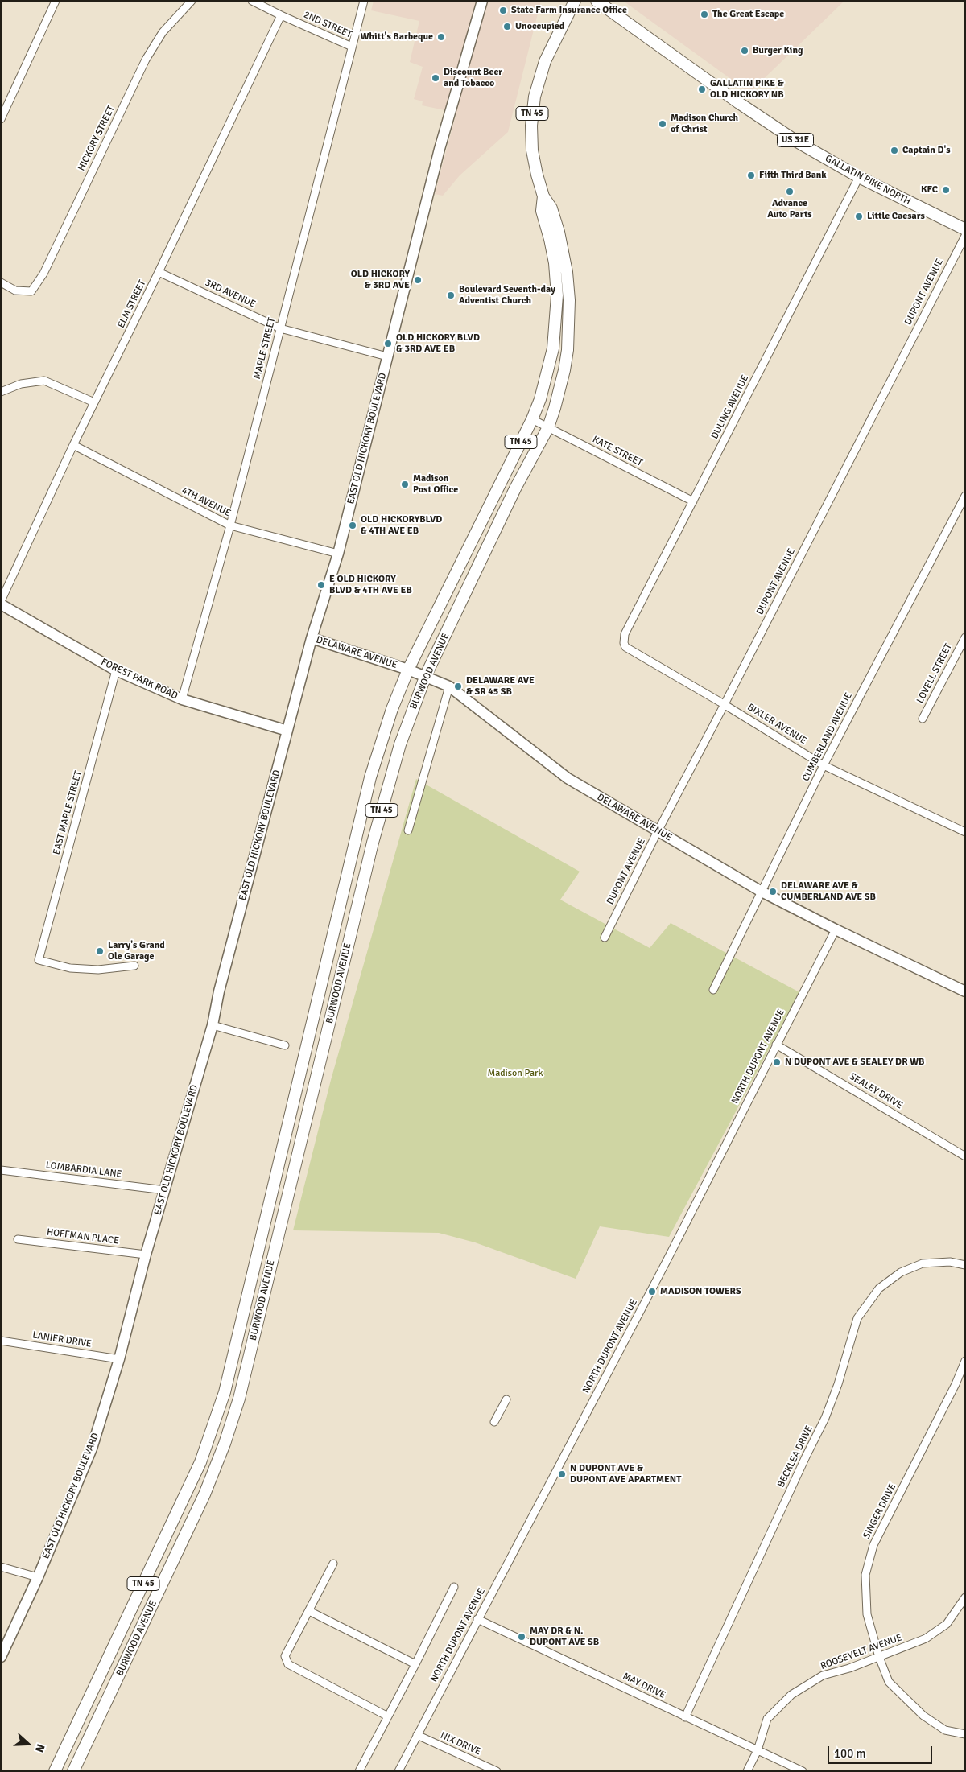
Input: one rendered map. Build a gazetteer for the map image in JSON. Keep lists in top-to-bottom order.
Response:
{
  "streets": {
    "main road": [
      "TN 45",
      "US 31E",
      "GALLATIN PIKE NORTH",
      "BURWOOD AVENUE"
    ],
    "street": [
      "2ND STREET",
      "HICKORY STREET",
      "DUPONT AVENUE",
      "3RD AVENUE",
      "ELM STREET",
      "MAPLE STREET",
      "DULING AVENUE",
      "EAST OLD HICKORY BOULEVARD",
      "KATE STREET",
      "4TH AVENUE",
      "DELAWARE AVENUE",
      "LOVELL STREET",
      "FOREST PARK ROAD",
      "BIXLER AVENUE",
      "CUMBERLAND AVENUE",
      "EAST MAPLE STREET",
      "NORTH DUPONT AVENUE",
      "SEALEY DRIVE",
      "LOMBARDIA LANE",
      "HOFFMAN PLACE",
      "LANIER DRIVE",
      "BECKLEA DRIVE",
      "SINGER DRIVE",
      "ROOSEVELT AVENUE",
      "MAY DRIVE",
      "NIX DRIVE"
    ]
  },
  "crossings": [
    ["2ND STREET", "ELM STREET"],
    ["2ND STREET", "MAPLE STREET"],
    ["GALLATIN PIKE NORTH", "DULING AVENUE"],
    ["DUPONT AVENUE", "DELAWARE AVENUE"],
    ["DUPONT AVENUE", "BIXLER AVENUE"],
    ["3RD AVENUE", "ELM STREET"],
    ["3RD AVENUE", "MAPLE STREET"],
    ["3RD AVENUE", "EAST OLD HICKORY BOULEVARD"],
    ["ELM STREET", "4TH AVENUE"],
    ["ELM STREET", "FOREST PARK ROAD"],
    ["MAPLE STREET", "4TH AVENUE"],
    ["MAPLE STREET", "FOREST PARK ROAD"],
    ["DULING AVENUE", "KATE STREET"],
    ["DULING AVENUE", "BIXLER AVENUE"],
    ["EAST OLD HICKORY BOULEVARD", "4TH AVENUE"],
    ["EAST OLD HICKORY BOULEVARD", "DELAWARE AVENUE"],
    ["EAST OLD HICKORY BOULEVARD", "FOREST PARK ROAD"],
    ["EAST OLD HICKORY BOULEVARD", "LOMBARDIA LANE"],
    ["EAST OLD HICKORY BOULEVARD", "HOFFMAN PLACE"],
    ["EAST OLD HICKORY BOULEVARD", "LANIER DRIVE"],
    ["KATE STREET", "BURWOOD AVENUE"],
    ["DELAWARE AVENUE", "BURWOOD AVENUE"],
    ["DELAWARE AVENUE", "CUMBERLAND AVENUE"],
    ["DELAWARE AVENUE", "NORTH DUPONT AVENUE"],
    ["FOREST PARK ROAD", "EAST MAPLE STREET"],
    ["BIXLER AVENUE", "CUMBERLAND AVENUE"],
    ["NORTH DUPONT AVENUE", "SEALEY DRIVE"],
    ["NORTH DUPONT AVENUE", "MAY DRIVE"],
    ["NORTH DUPONT AVENUE", "NIX DRIVE"],
    ["BECKLEA DRIVE", "MAY DRIVE"],
    ["SINGER DRIVE", "ROOSEVELT AVENUE"],
    ["ROOSEVELT AVENUE", "MAY DRIVE"]
  ],
  "parks": ["Madison Park"],
  "places": [
    "State Farm Insurance Office",
    "The Great Escape",
    "Unoccupied",
    "Whitt's Barbeque",
    "Burger King",
    "Discount Beer and Tobacco",
    "GALLATIN PIKE & OLD HICKORY NB",
    "Madison Church of Christ",
    "Captain D's",
    "Fifth Third Bank",
    "KFC",
    "Advance Auto Parts",
    "Little Caesars",
    "OLD HICKORY & 3RD AVE",
    "Boulevard Seventh-day Adventist Church",
    "OLD HICKORY BLVD & 3RD AVE EB",
    "Madison Post Office",
    "OLD HICKORYBLVD & 4TH AVE EB",
    "E OLD HICKORY BLVD & 4TH AVE EB",
    "DELAWARE AVE & SR 45 SB",
    "DELAWARE AVE & CUMBERLAND AVE SB",
    "Larry's Grand Ole Garage",
    "N DUPONT AVE & SEALEY DR WB",
    "MADISON TOWERS",
    "N DUPONT AVE & DUPONT AVE APARTMENT",
    "MAY DR & N. DUPONT AVE SB"
  ],
  "scale_bar": "100 m",
  "north": "right"
}
